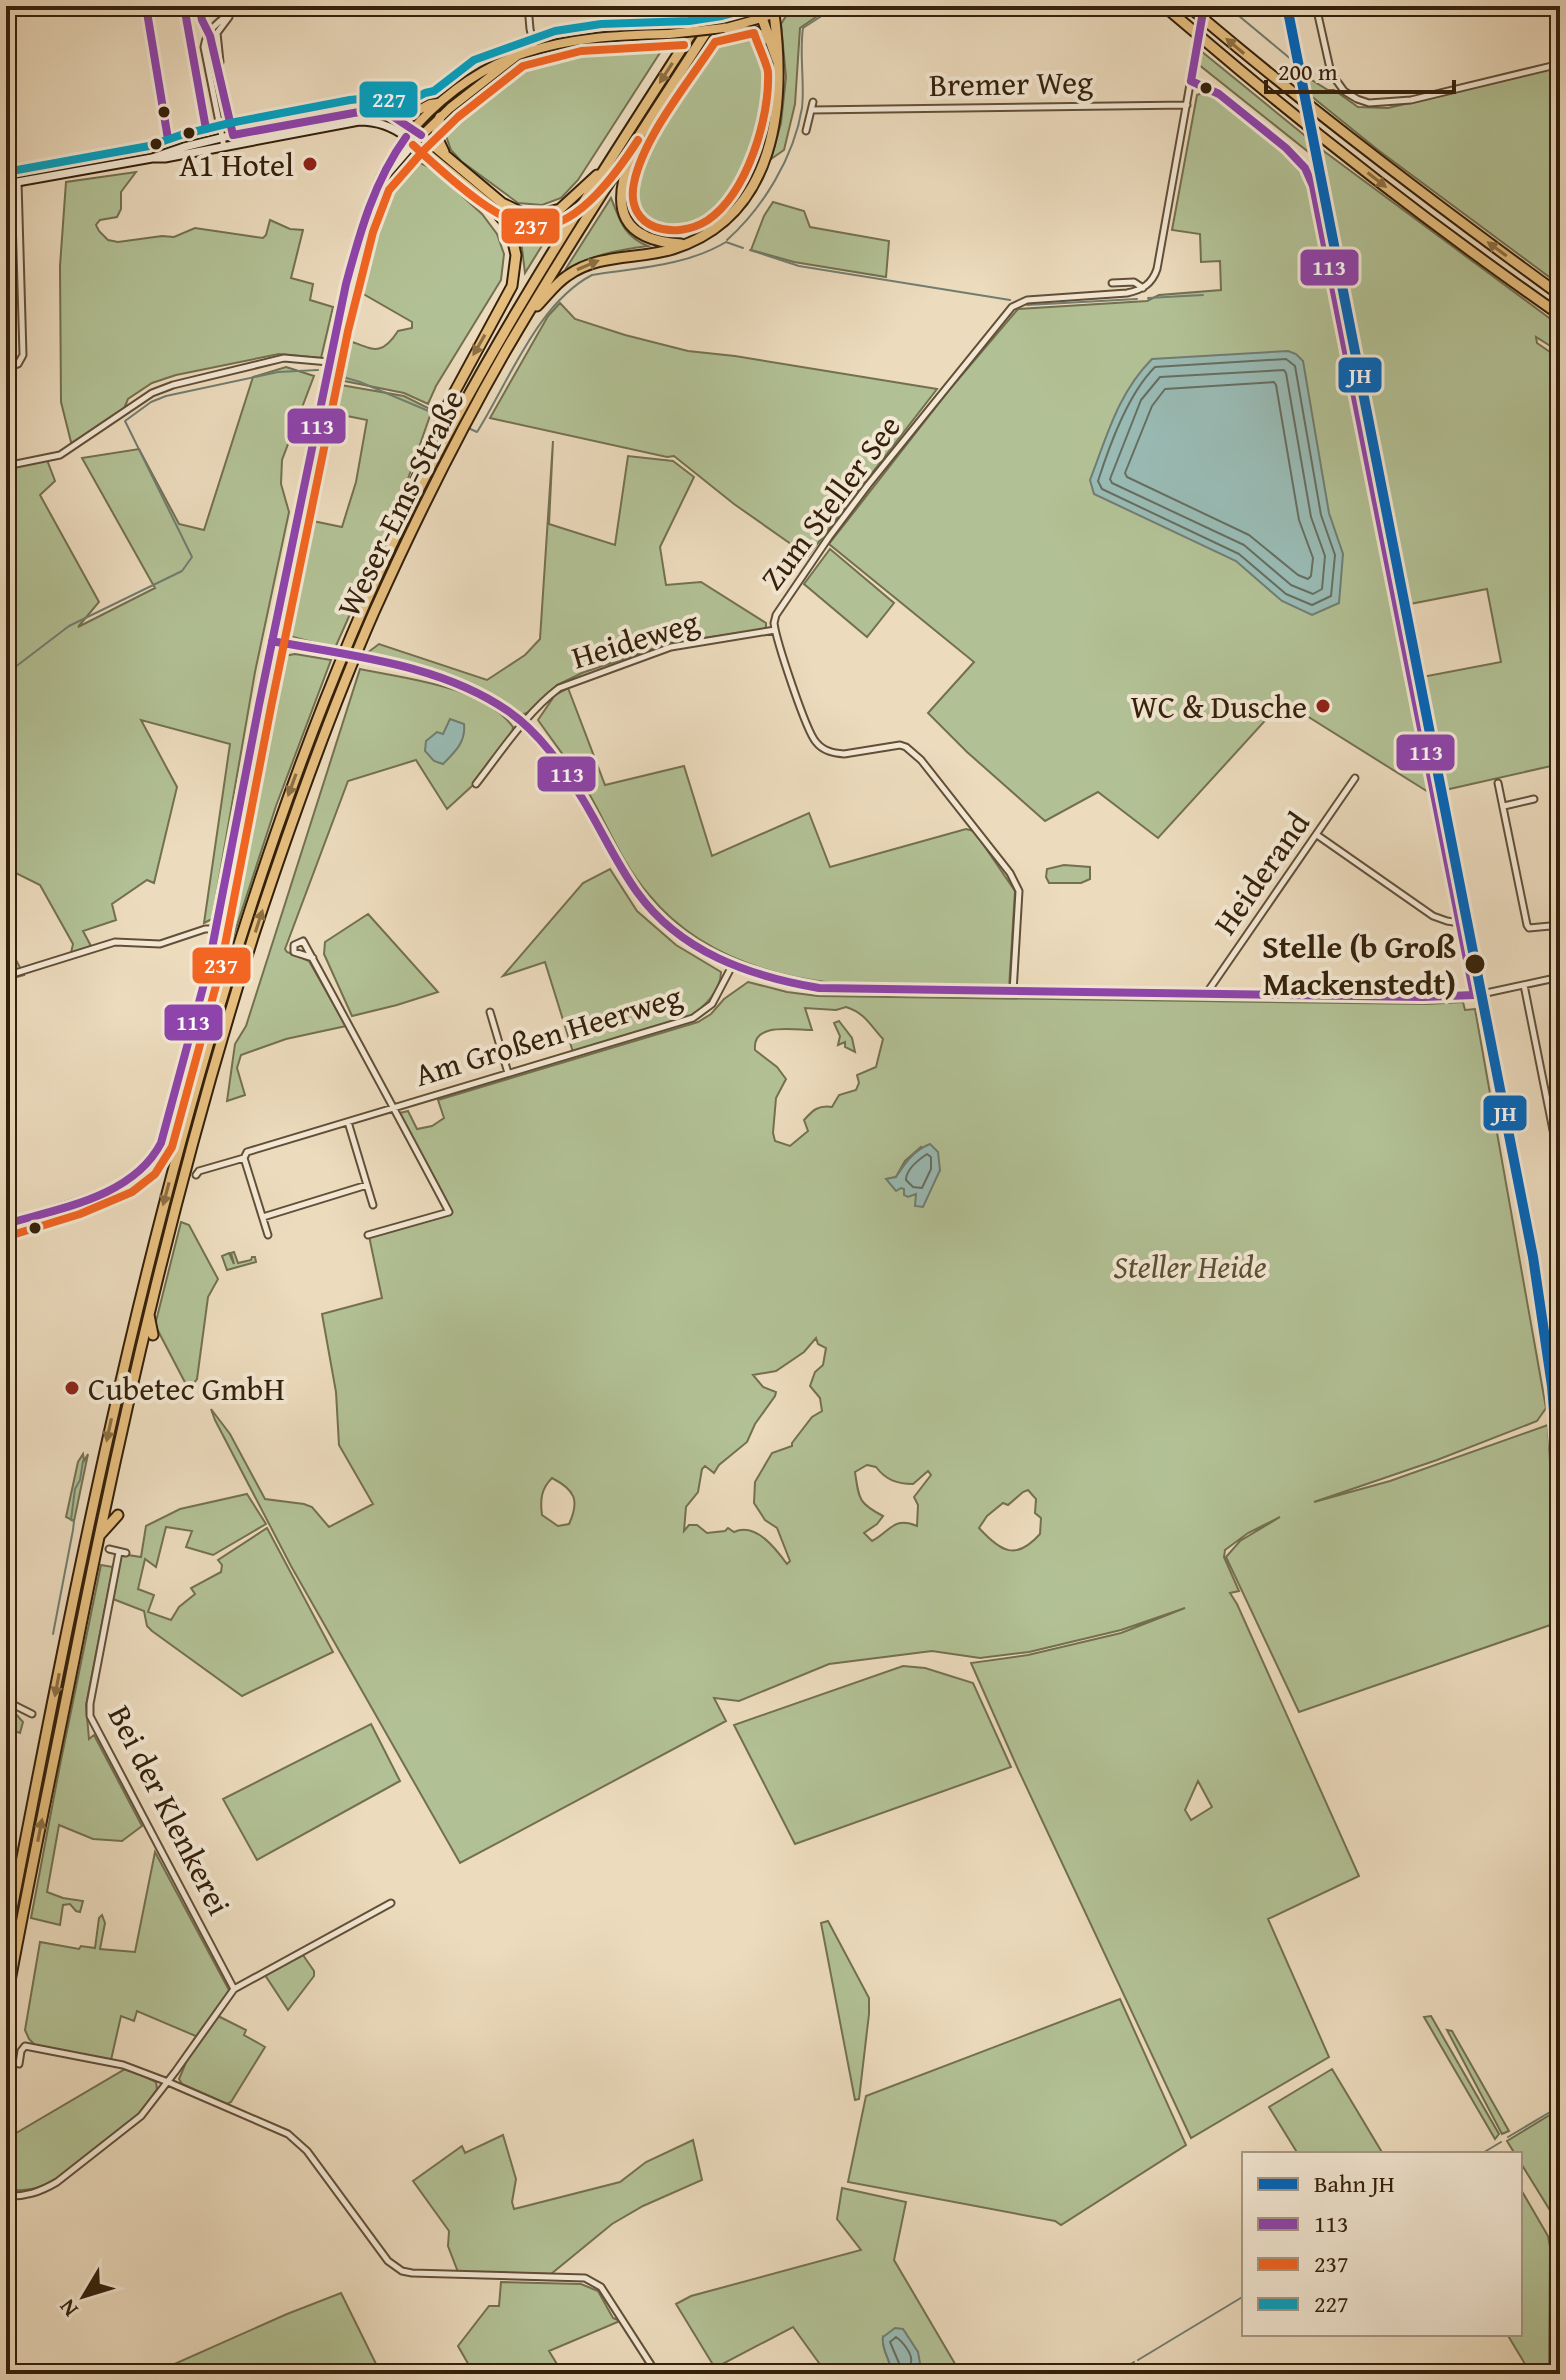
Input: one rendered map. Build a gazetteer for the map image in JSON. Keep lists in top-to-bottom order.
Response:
{
  "streets": {
    "highway": ["Weser-Ems-Straße"],
    "street": [
      "Bremer Weg",
      "Zum Steller See",
      "Heideweg",
      "Heiderand",
      "Am Großen Heerweg",
      "Bei der Klenkerei"
    ]
  },
  "crossings": [
    ["Zum Steller See", "Heideweg"]
  ],
  "parks": ["Steller Heide"],
  "places": [
    "A1 Hotel",
    "WC & Dusche",
    "Stelle (b Groß Mackenstedt)",
    "Cubetec GmbH"
  ],
  "lines": [
    "rail line JH",
    "transit line 113",
    "transit line 227",
    "transit line 237"
  ],
  "legend": [
    "Bahn JH",
    "113",
    "237",
    "227"
  ],
  "scale_bar": "200 m",
  "north": "bottom left"
}
